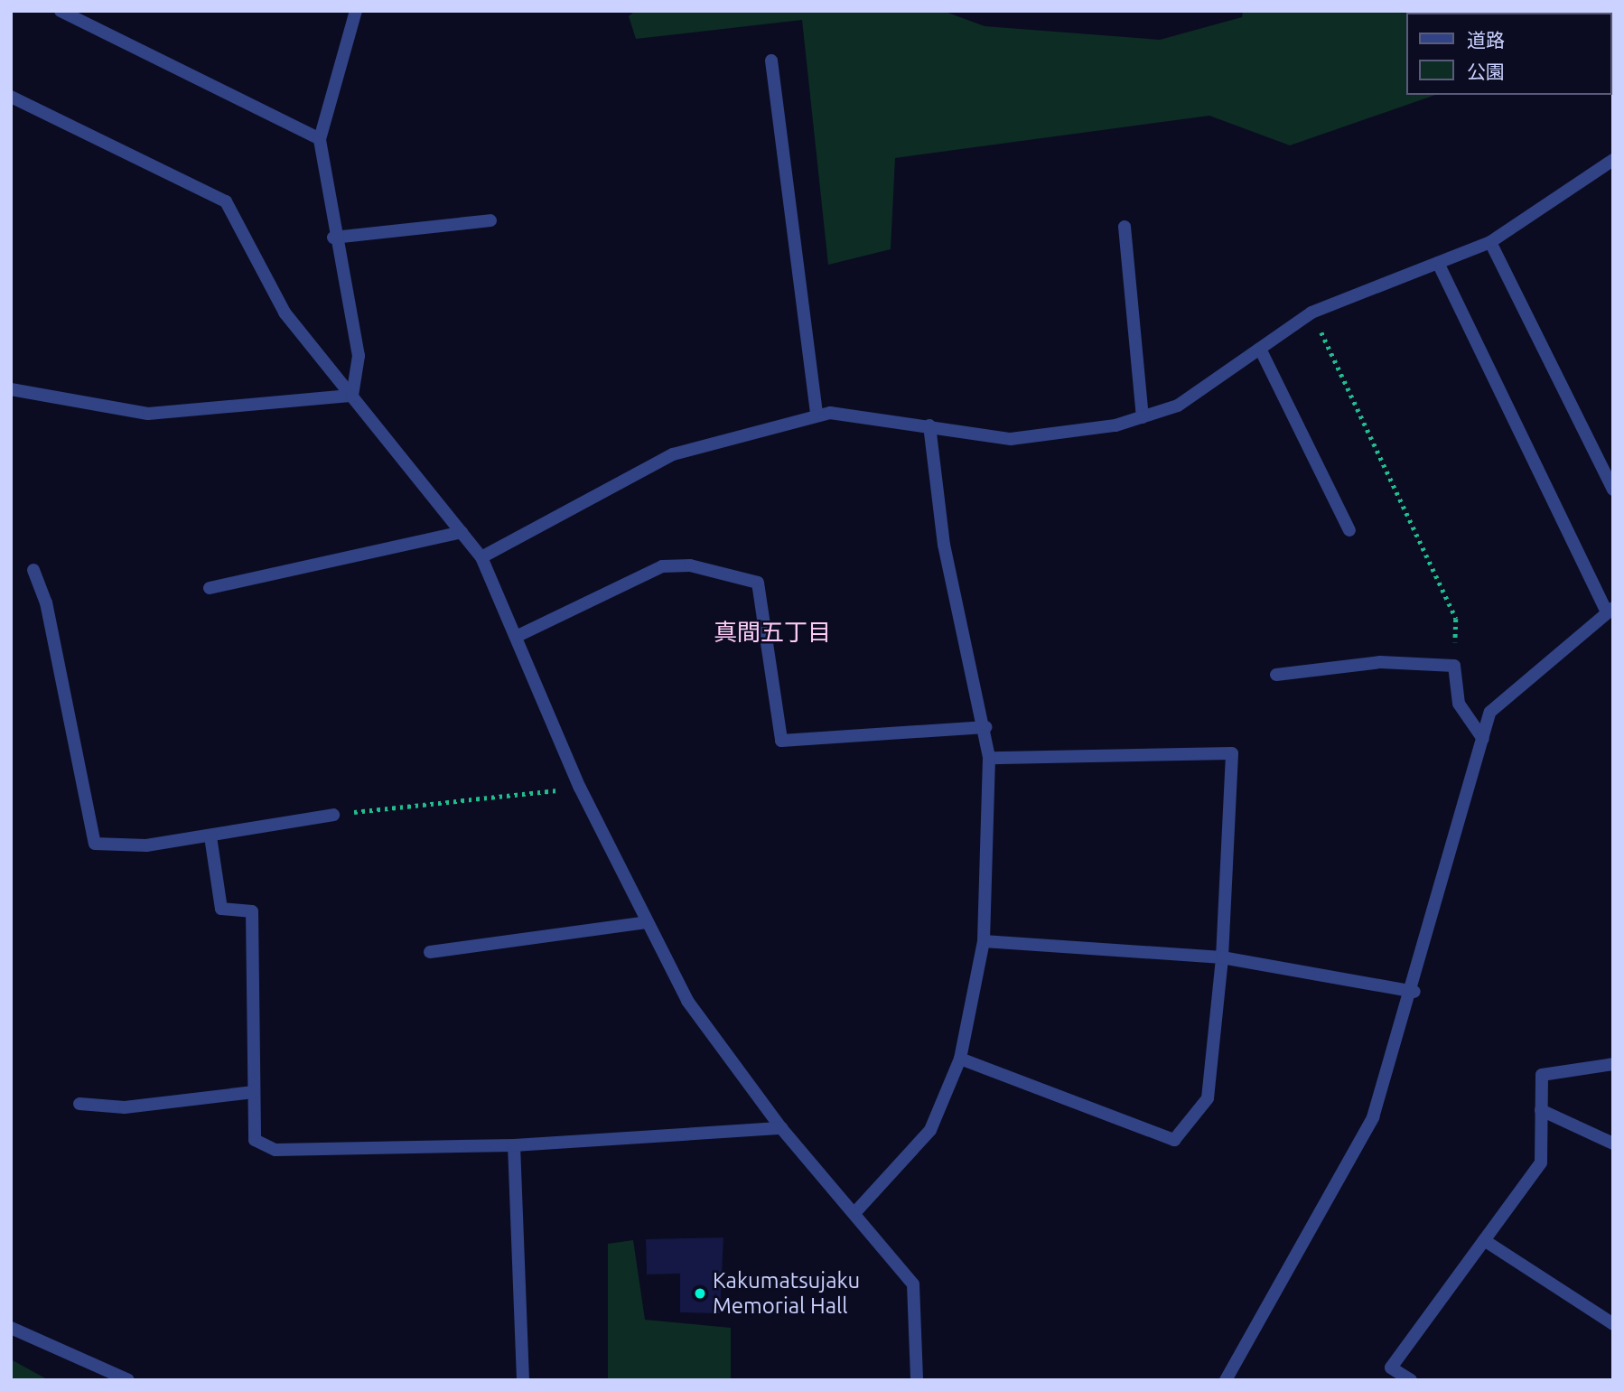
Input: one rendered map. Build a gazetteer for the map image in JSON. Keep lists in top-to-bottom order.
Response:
{
  "districts": ["真間五丁目"],
  "places": ["Kakumatsujaku Memorial Hall"],
  "legend": ["道路", "公園"]
}
